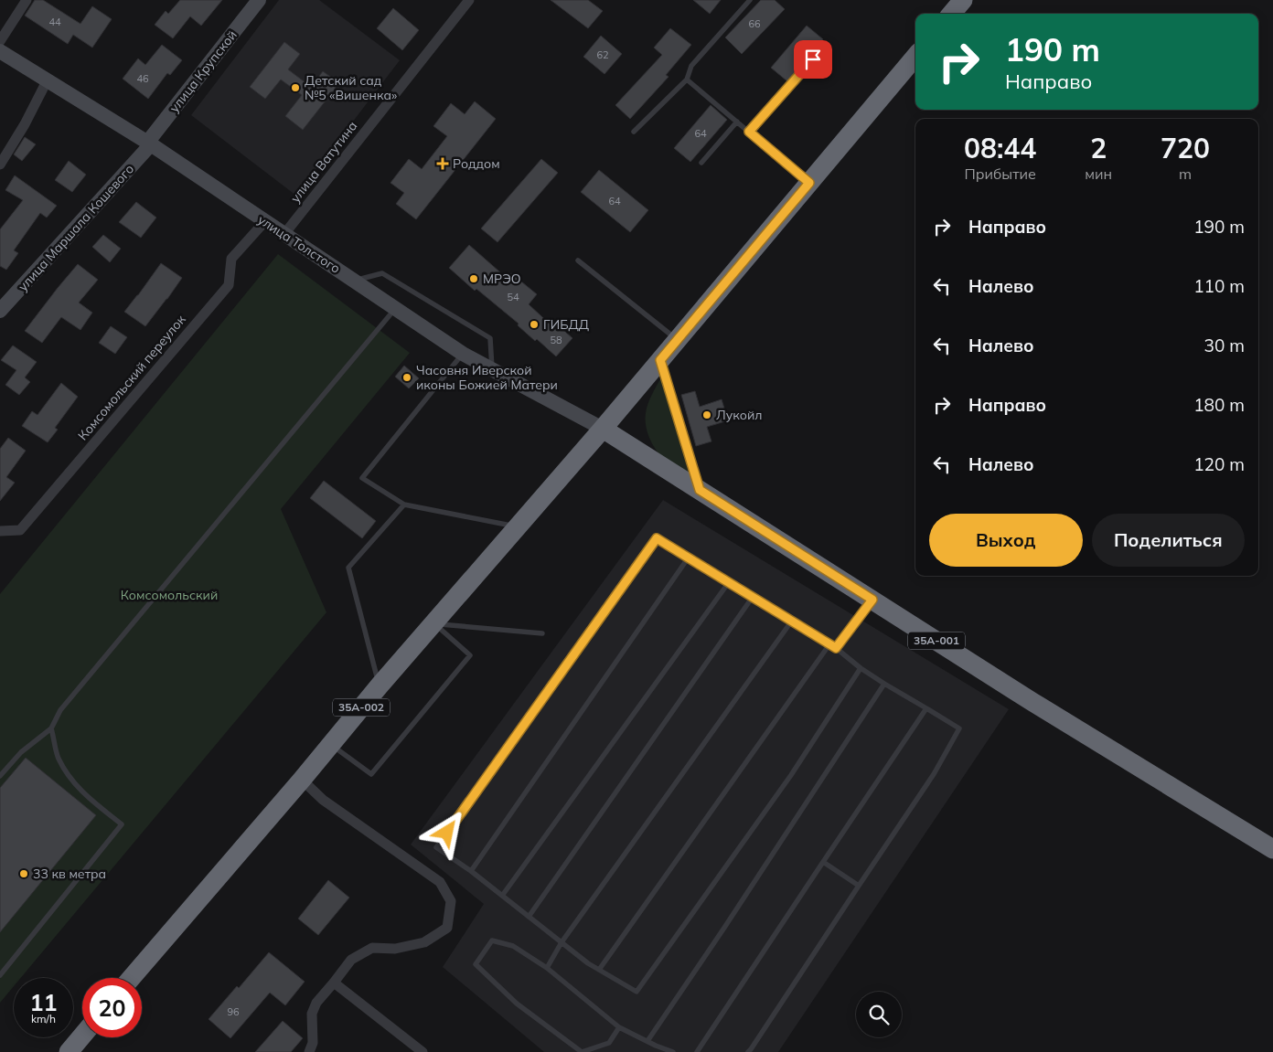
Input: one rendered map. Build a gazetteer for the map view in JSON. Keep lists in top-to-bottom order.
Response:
{
  "streets": {
    "highway": ["35А-001", "35А-002"],
    "main road": ["улица Крупской", "улица Маршала Кошевого", "улица Толстого"],
    "street": ["улица Ватутина", "Комсомольский переулок"]
  },
  "crossings": [
    ["улица Крупской", "улица Маршала Кошевого"],
    ["улица Крупской", "улица Толстого"],
    ["улица Ватутина", "улица Толстого"],
    ["улица Маршала Кошевого", "улица Толстого"],
    ["улица Толстого", "Комсомольский переулок"],
    ["улица Толстого", "35А-001"],
    ["улица Толстого", "35А-002"],
    ["35А-001", "35А-002"]
  ],
  "parks": ["Комсомольский"],
  "places": {
    "other": [
      "Детский сад №5 «Вишенка»",
      "МРЭО",
      "ГИБДД",
      "Часовня Иверской иконы Божией Матери",
      "Лукойл",
      "33 кв метра"
    ],
    "health": ["Роддом"]
  },
  "house_numbers": [
    "44",
    "66",
    "62",
    "46",
    "64",
    "64",
    "54",
    "58",
    "96"
  ],
  "page": {
    "turn": ["190 m", "Направо"],
    "eta": [
      "08:44",
      "Прибытие",
      "2",
      "мин",
      "720",
      "m"
    ],
    "list": [
      {
        "name": "Направо",
        "value": "190 m"
      },
      {
        "name": "Налево",
        "value": "110 m"
      },
      {
        "name": "Налево",
        "value": "30 m"
      },
      {
        "name": "Направо",
        "value": "180 m"
      },
      {
        "name": "Налево",
        "value": "120 m"
      }
    ],
    "buttons": ["Выход", "Поделиться"],
    "speed": "11 km/h",
    "limit": "20"
  }
}
